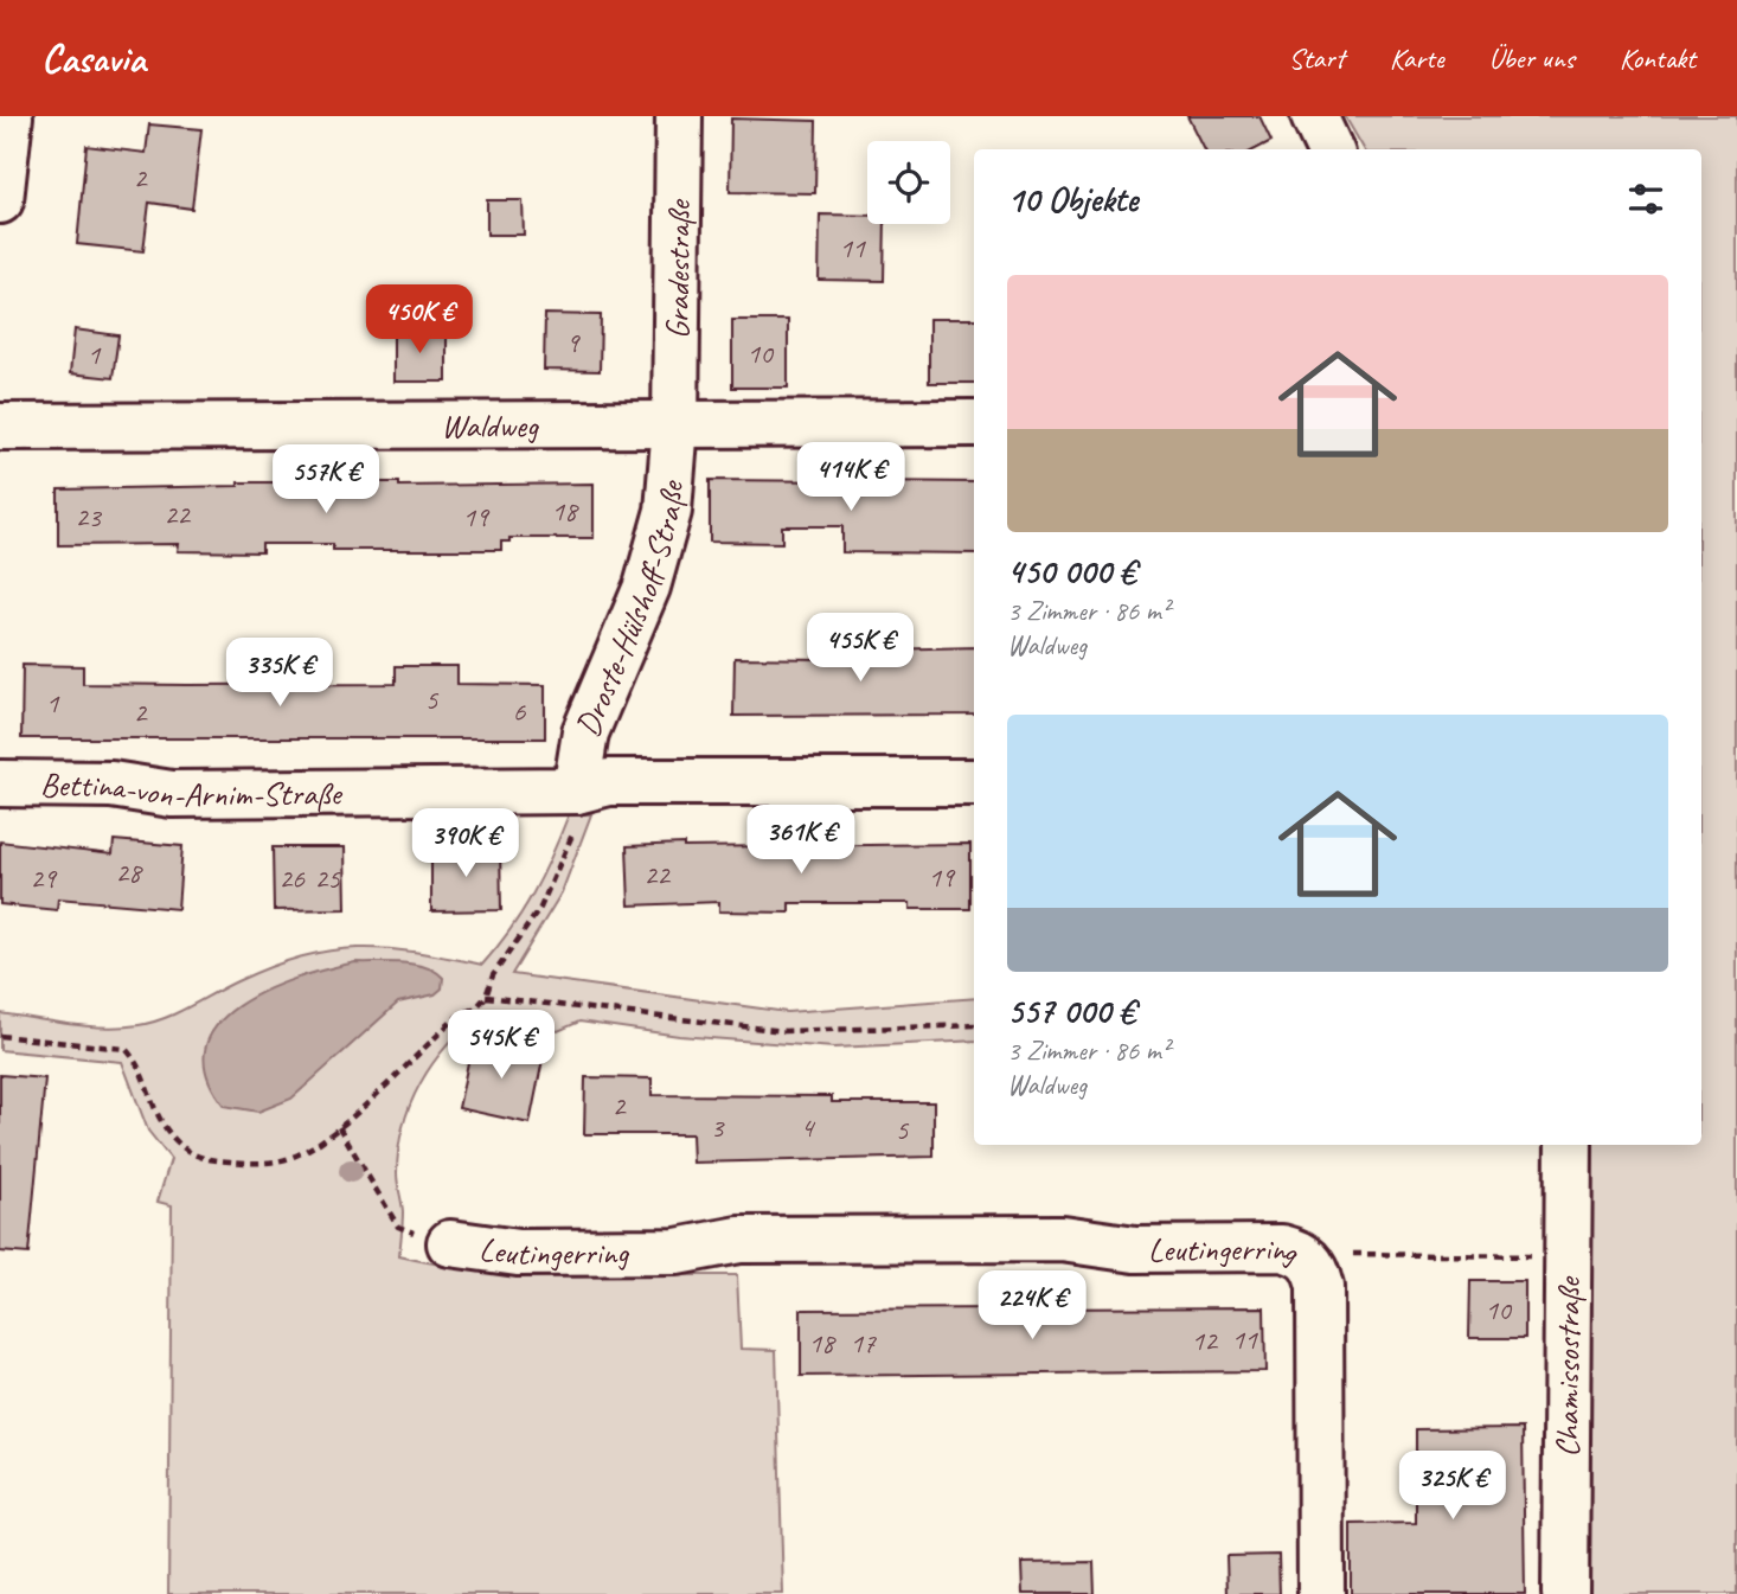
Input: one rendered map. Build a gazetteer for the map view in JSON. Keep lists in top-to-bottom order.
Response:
{
  "streets": {
    "street": [
      "Gradestraße",
      "Waldweg",
      "Droste-Hülshoff-Straße",
      "Bettina-von-Arnim-Straße",
      "Leutingerring",
      "Chamissostraße"
    ]
  },
  "crossings": [
    ["Gradestraße", "Waldweg"],
    ["Gradestraße", "Droste-Hülshoff-Straße"],
    ["Waldweg", "Droste-Hülshoff-Straße"],
    ["Droste-Hülshoff-Straße", "Bettina-von-Arnim-Straße"]
  ],
  "house_numbers": [
    "2",
    "11",
    "9",
    "10",
    "1",
    "18",
    "22",
    "23",
    "19",
    "5",
    "1",
    "6",
    "2",
    "28",
    "22",
    "19",
    "29",
    "26",
    "25",
    "2",
    "3",
    "4",
    "5",
    "10",
    "11",
    "12",
    "18",
    "17"
  ],
  "page": {
    "header": "Casavia",
    "nav": [
      "Start",
      "Karte",
      "Über uns",
      "Kontakt"
    ],
    "heading": "10 Objekte",
    "list": [
      {
        "name": "450 000 €",
        "note": "3 Zimmer · 86 m² · Waldweg"
      },
      {
        "name": "557 000 €",
        "note": "3 Zimmer · 86 m² · Waldweg"
      }
    ],
    "price": [
      "450K €",
      "414K €",
      "557K €",
      "455K €",
      "335K €",
      "361K €",
      "390K €",
      "545K €",
      "224K €",
      "325K €"
    ]
  }
}
